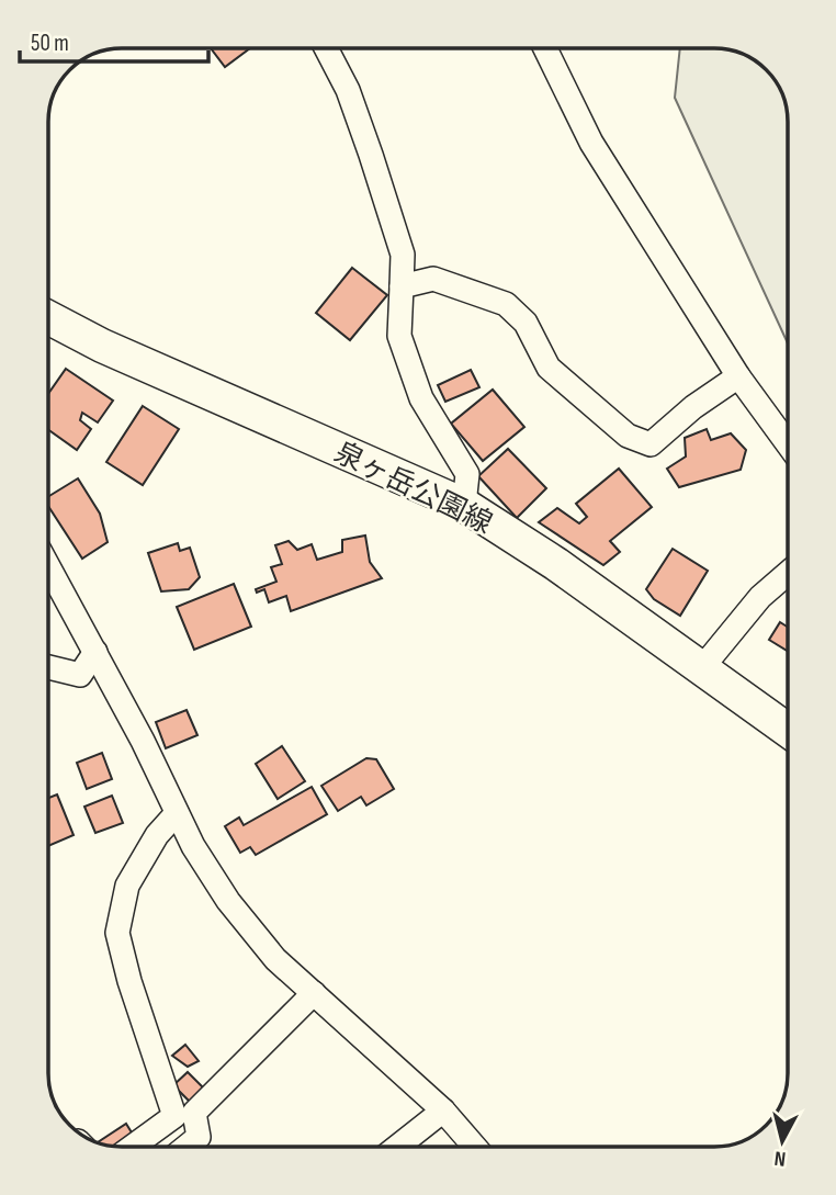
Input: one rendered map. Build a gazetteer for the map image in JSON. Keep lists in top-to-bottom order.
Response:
{
  "streets": {
    "main road": ["泉ヶ岳公園線"]
  },
  "scale_bar": "50 m",
  "north": "bottom"
}
